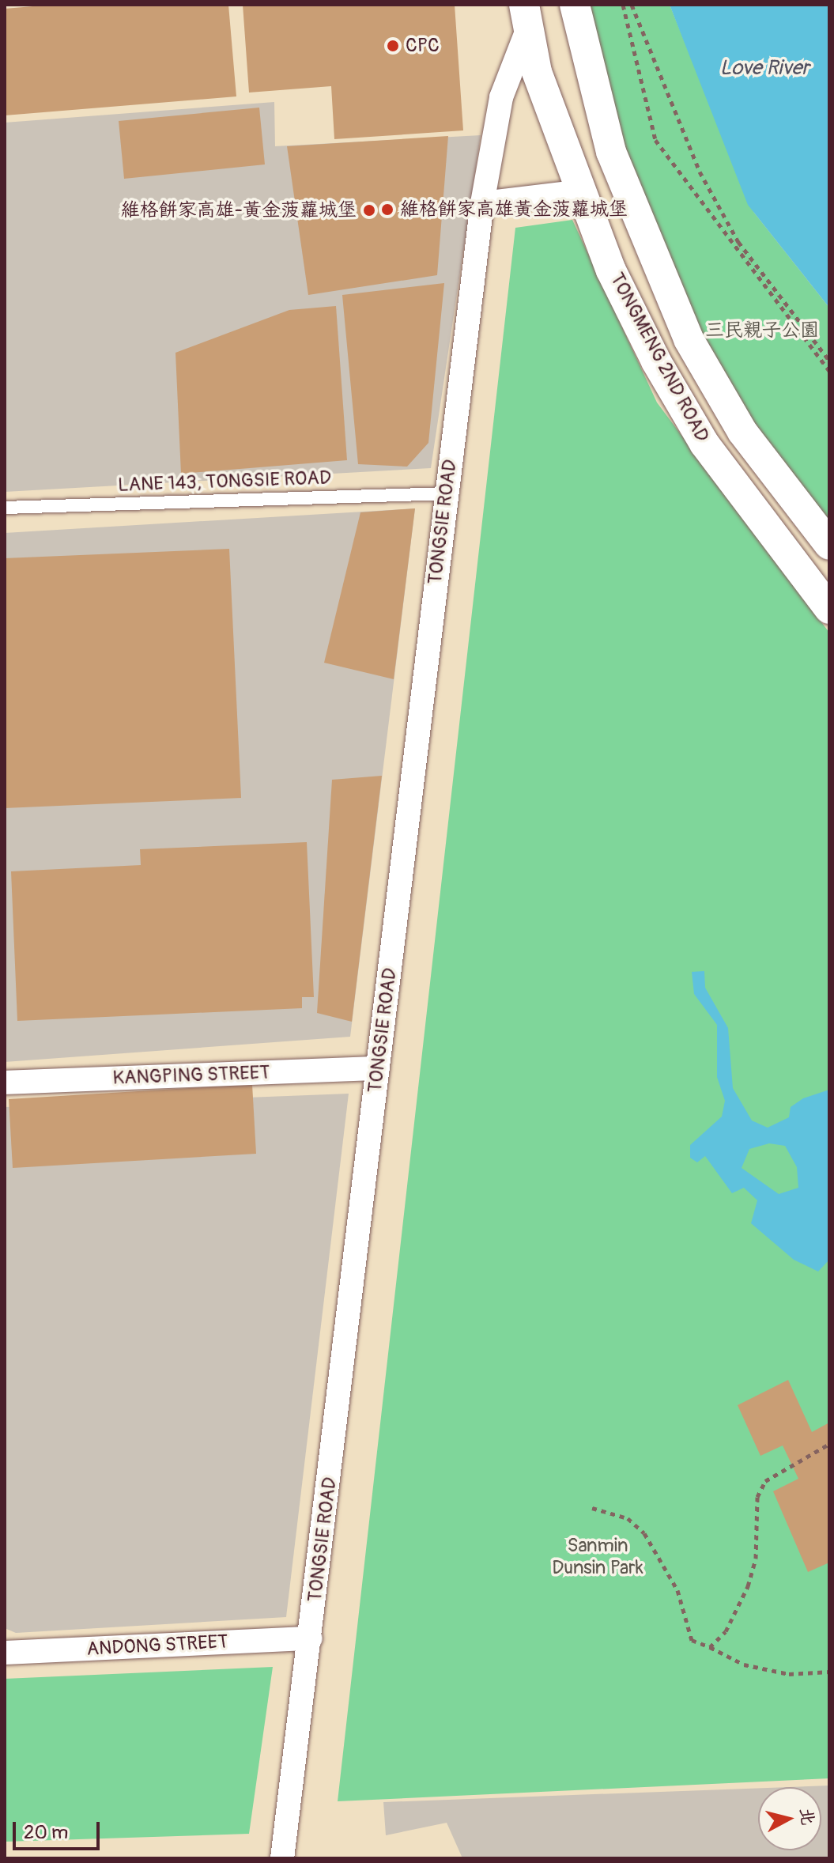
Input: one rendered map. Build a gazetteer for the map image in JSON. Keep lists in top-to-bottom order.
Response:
{
  "streets": {
    "street": [
      "TONGMENG 2ND ROAD",
      "TONGSIE ROAD",
      "KANGPING STREET",
      "ANDONG STREET"
    ],
    "lane": ["LANE 143, TONGSIE ROAD"]
  },
  "crossings": [
    ["TONGMENG 2ND ROAD", "TONGSIE ROAD"],
    ["LANE 143, TONGSIE ROAD", "TONGSIE ROAD"],
    ["TONGSIE ROAD", "KANGPING STREET"],
    ["TONGSIE ROAD", "ANDONG STREET"]
  ],
  "water": ["Love River"],
  "parks": ["三民親子公園", "Sanmin Dunsin Park"],
  "places": ["CPC", "維格餅家高雄黃金菠蘿城堡", "維格餅家高雄-黃金菠蘿城堡"],
  "scale_bar": "20 m",
  "north": "right"
}
